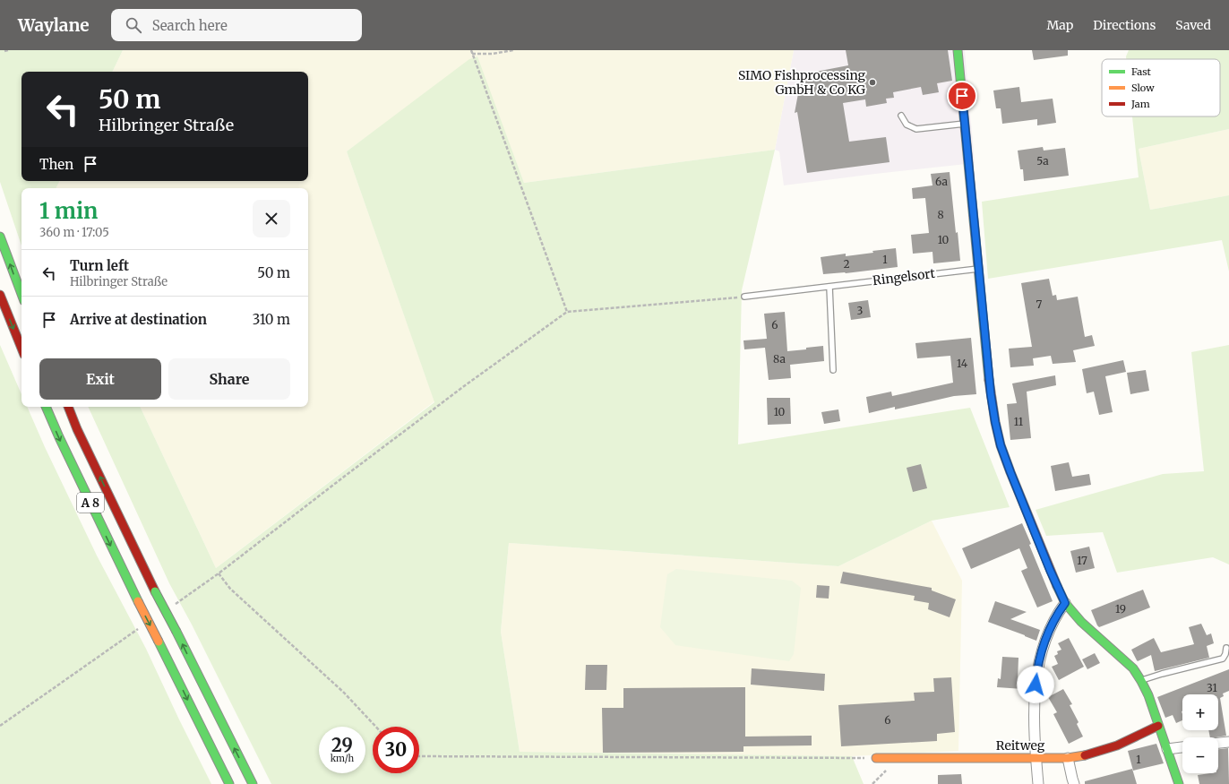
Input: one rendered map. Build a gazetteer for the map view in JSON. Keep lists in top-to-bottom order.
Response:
{
  "streets": {
    "main road": ["A 8", "Reitweg"],
    "lane": ["Ringelsort"]
  },
  "places": ["SIMO Fishprocessing GmbH & Co KG"],
  "house_numbers": [
    "5a",
    "6a",
    "8",
    "10",
    "1",
    "2",
    "7",
    "3",
    "6",
    "8a",
    "14",
    "10",
    "11",
    "17",
    "19",
    "31",
    "6",
    "1"
  ],
  "legend": ["Fast", "Slow", "Jam"],
  "page": {
    "header": "Waylane",
    "search": "Search here",
    "nav": ["Map", "Directions", "Saved"],
    "turn": ["50 m", "Hilbringer Straße"],
    "then": "Then",
    "heading": ["1 min", "360 m · 17:05"],
    "list": [
      {
        "name": "Turn left",
        "note": "Hilbringer Straße",
        "value": "50 m"
      },
      {
        "name": "Arrive at destination",
        "value": "310 m"
      }
    ],
    "buttons": ["Exit", "Share"],
    "map_buttons": ["+", "−"],
    "speed": "29 km/h",
    "limit": "30"
  }
}
